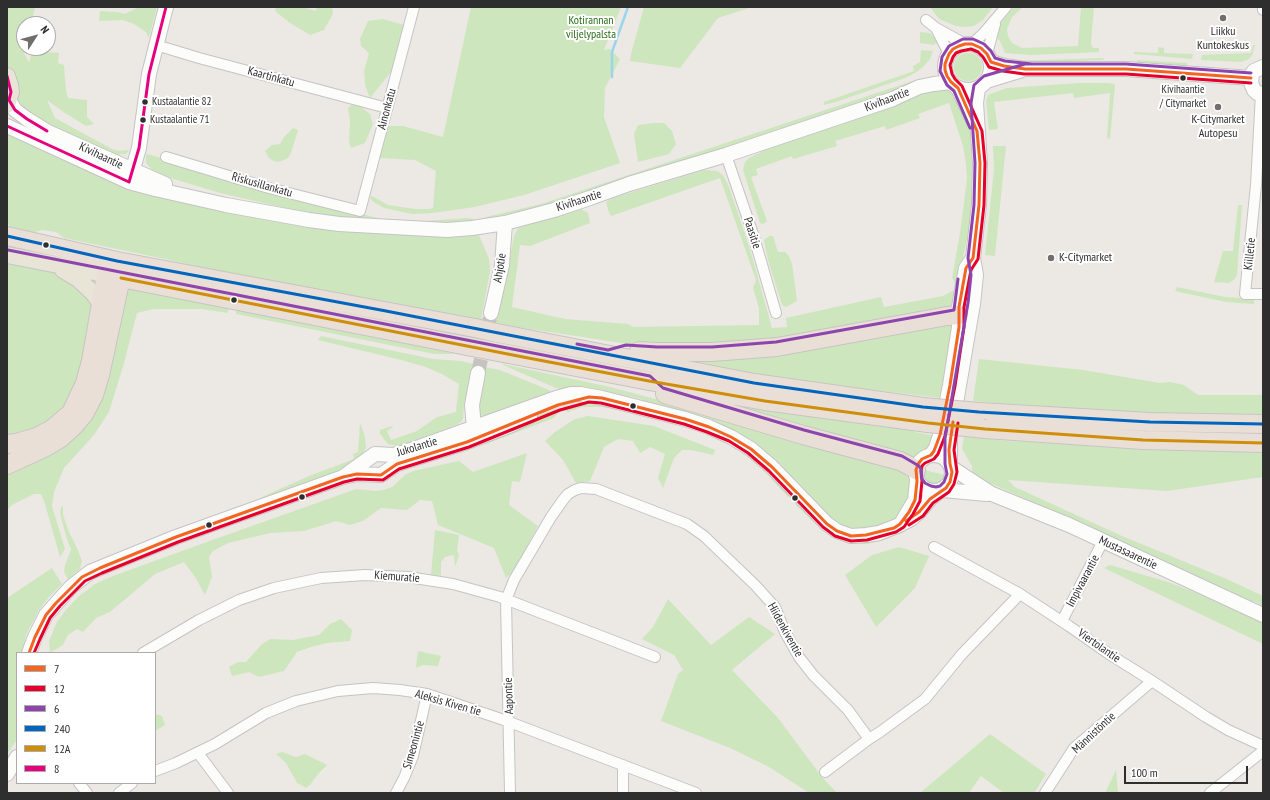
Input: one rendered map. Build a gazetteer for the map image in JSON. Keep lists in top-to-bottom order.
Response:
{
  "streets": {
    "main road": [
      "Kivihaantie",
      "Ahjotie",
      "Jukolantie",
      "Mustasaarentie"
    ],
    "street": [
      "Kaartinkatu",
      "Ainonkatu",
      "Riskusillankatu",
      "Paasitie",
      "Kiilletie",
      "Kiemuratie",
      "Impivaarantie",
      "Hiidenkiventie",
      "Viertolantie",
      "Aapontie",
      "Aleksis Kiven tie",
      "Männistöntie",
      "Simeonintie"
    ]
  },
  "crossings": [
    ["Kaartinkatu", "Ainonkatu"],
    ["Kivihaantie", "Paasitie"],
    ["Kivihaantie", "Ahjotie"],
    ["Ainonkatu", "Riskusillankatu"],
    ["Mustasaarentie", "Impivaarantie"],
    ["Kiemuratie", "Hiidenkiventie"],
    ["Kiemuratie", "Aapontie"],
    ["Impivaarantie", "Viertolantie"],
    ["Hiidenkiventie", "Aapontie"],
    ["Viertolantie", "Männistöntie"],
    ["Aapontie", "Aleksis Kiven tie"],
    ["Aleksis Kiven tie", "Simeonintie"]
  ],
  "parks": ["Kotirannan viljelypalsta"],
  "places": [
    "Liikku Kuntokeskus",
    "Kivihaantie / Citymarket",
    "Kustaalantie 82",
    "K-Citymarket Autopesu",
    "Kustaalantie 71",
    "K-Citymarket"
  ],
  "lines": [
    "transit line 8",
    "transit line 6",
    "transit line 7",
    "transit line 12",
    "transit line 240",
    "transit line 12A"
  ],
  "legend": [
    "7",
    "12",
    "6",
    "240",
    "12A",
    "8"
  ],
  "scale_bar": "100 m",
  "north": "top right"
}
